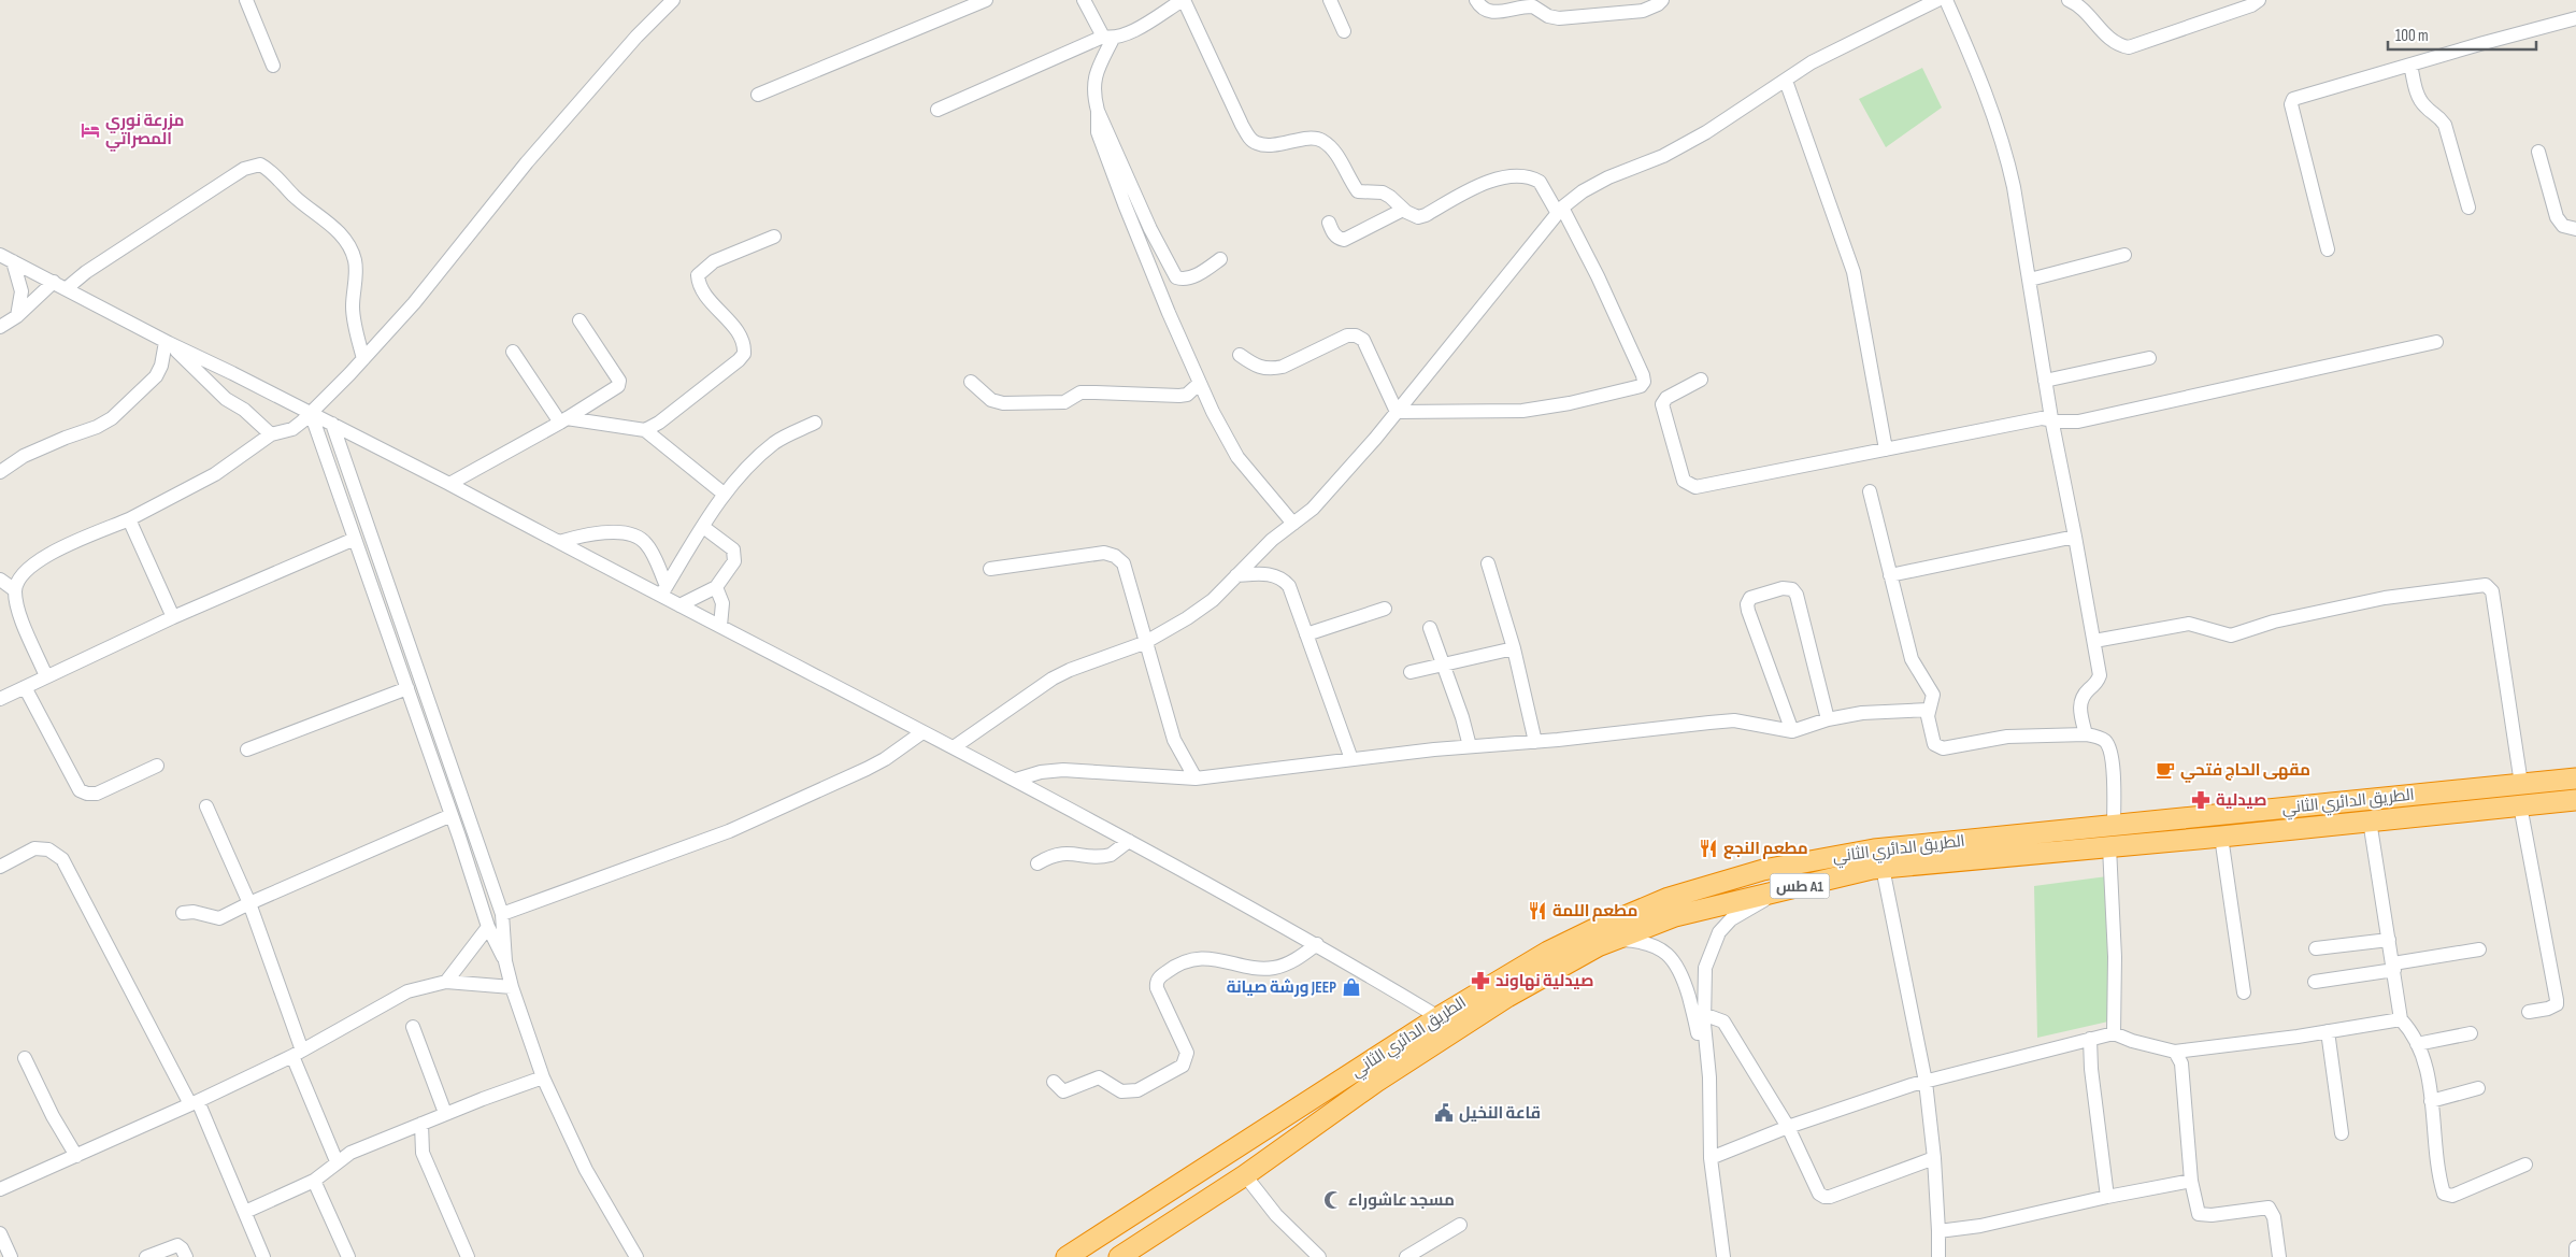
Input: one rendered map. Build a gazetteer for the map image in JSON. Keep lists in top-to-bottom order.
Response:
{
  "streets": {
    "highway": ["الطريق الدائري الثاني", "طس A1"]
  },
  "places": {
    "hotel": ["مزرعة نوري المصراتي"],
    "cafe": ["مقهى الحاج فتحي"],
    "pharmacy": ["صيدلية", "صيدلية نهاوند"],
    "restaurant": ["مطعم النجع", "مطعم اللمة"],
    "shop": ["ورشة صيانة JEEP"],
    "public building": ["قاعة النخيل"],
    "mosque": ["مسجد عاشوراء"]
  },
  "scale_bar": "100 m"
}
